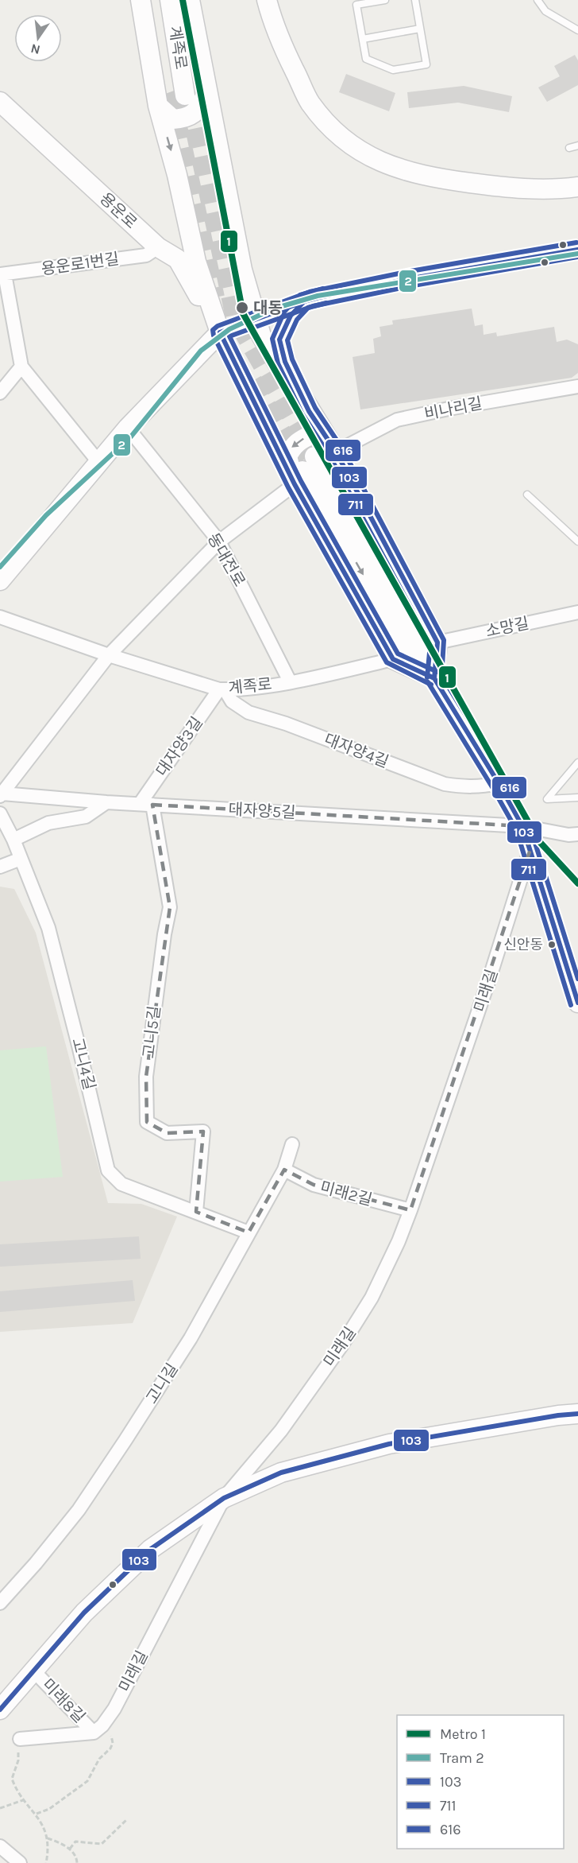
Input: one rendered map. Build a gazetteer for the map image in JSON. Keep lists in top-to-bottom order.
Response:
{
  "streets": {
    "main road": ["계족로", "용운로"],
    "street": [
      "용운로1번길",
      "비나리길",
      "동대전로",
      "소망길",
      "대자양3길",
      "대자양4길",
      "대자양5길",
      "미래길",
      "고니5길",
      "고니4길",
      "미래2길",
      "고니길",
      "미래8길"
    ]
  },
  "crossings": [
    ["계족로", "동대전로"],
    ["계족로", "대자양3길"],
    ["계족로", "대자양4길"],
    ["용운로", "용운로1번길"],
    ["대자양3길", "대자양4길"],
    ["대자양3길", "대자양5길"],
    ["대자양3길", "고니5길"],
    ["대자양5길", "고니5길"],
    ["미래길", "미래2길"],
    ["미래길", "미래8길"],
    ["고니5길", "고니4길"],
    ["고니4길", "고니길"],
    ["미래2길", "고니길"]
  ],
  "places": ["대동", "신안동"],
  "lines": [
    "metro line 1",
    "transit line 616",
    "transit line 103",
    "tram line 2",
    "transit line 711"
  ],
  "legend": [
    "Metro 1",
    "Tram 2",
    "103",
    "711",
    "616"
  ],
  "north": "bottom"
}
